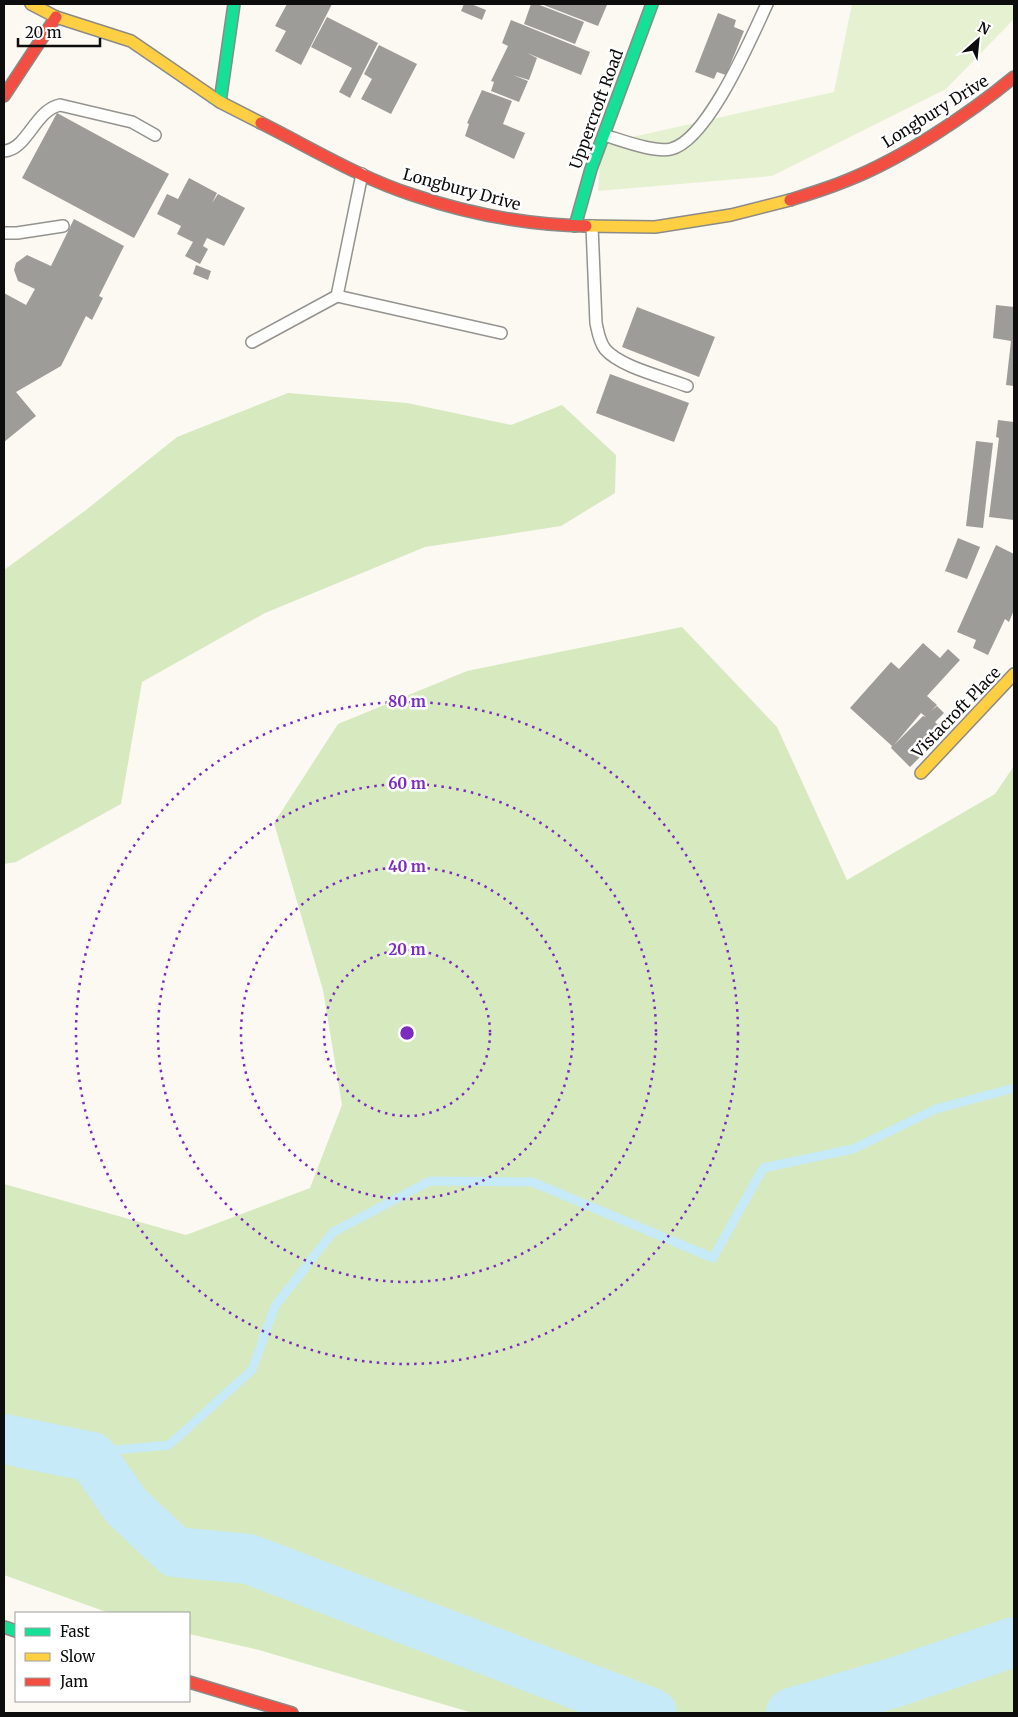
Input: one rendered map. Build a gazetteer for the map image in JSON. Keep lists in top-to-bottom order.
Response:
{
  "streets": {
    "street": ["Uppercroft Road", "Longbury Drive", "Vistacroft Place"]
  },
  "crossings": [
    ["Uppercroft Road", "Longbury Drive"]
  ],
  "legend": ["Fast", "Slow", "Jam"],
  "scale_bar": "20 m",
  "north": "top right",
  "rings": [
    "80 m",
    "60 m",
    "40 m",
    "20 m"
  ]
}
